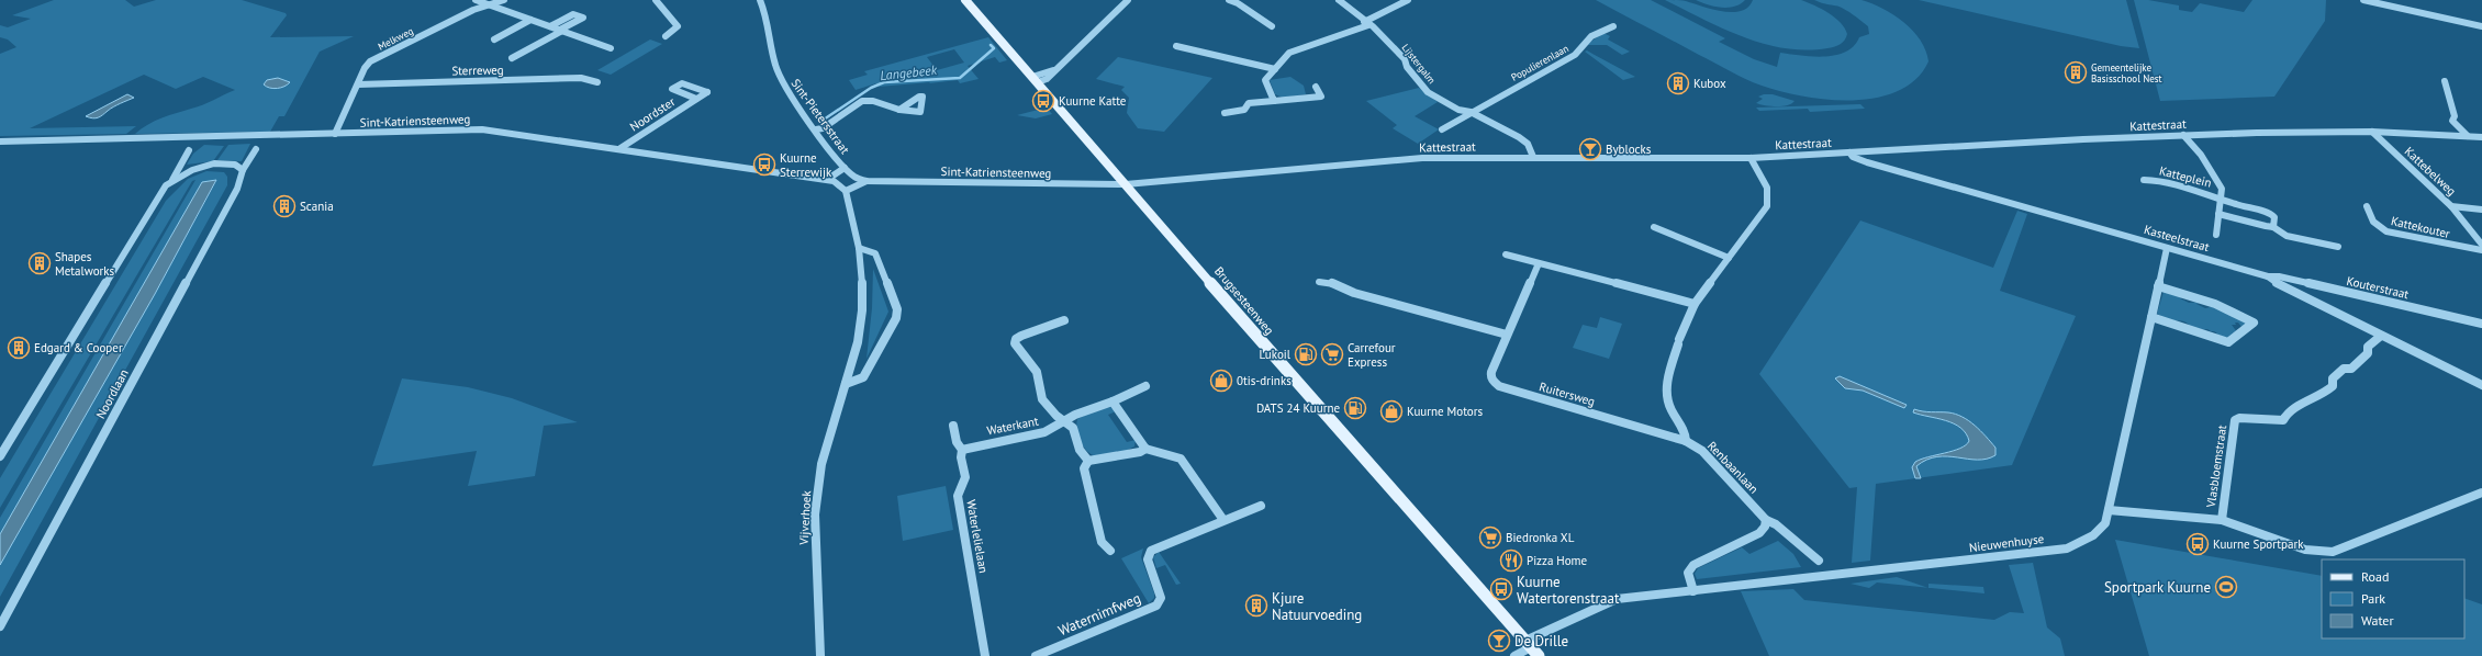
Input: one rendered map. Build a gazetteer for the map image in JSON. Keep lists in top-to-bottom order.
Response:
{
  "streets": {
    "main road": ["Brugsesteenweg"],
    "street": [
      "Melkweg",
      "Populierenlaan",
      "Lijstergalm",
      "Sterreweg",
      "Noordster",
      "Sint-Pietersstraat",
      "Sint-Katriensteenweg",
      "Kattestraat",
      "Kattebelweg",
      "Katteplein",
      "Kattekouter",
      "Kasteelstraat",
      "Kouterstraat",
      "Noordlaan",
      "Ruitersweg",
      "Waterkant",
      "Vlasbloemstraat",
      "Renbaanlaan",
      "Vijverhoek",
      "Waterlelielaan",
      "Nieuwenhuyse",
      "Waternimfweg"
    ]
  },
  "crossings": [
    ["Melkweg", "Sterreweg"],
    ["Melkweg", "Sint-Katriensteenweg"],
    ["Populierenlaan", "Lijstergalm"],
    ["Lijstergalm", "Kattestraat"],
    ["Noordster", "Sint-Katriensteenweg"],
    ["Sint-Pietersstraat", "Sint-Katriensteenweg"],
    ["Sint-Katriensteenweg", "Kattestraat"],
    ["Sint-Katriensteenweg", "Brugsesteenweg"],
    ["Sint-Katriensteenweg", "Vijverhoek"],
    ["Kattestraat", "Kattebelweg"],
    ["Kattestraat", "Katteplein"],
    ["Kattestraat", "Kasteelstraat"],
    ["Kattestraat", "Brugsesteenweg"],
    ["Kattebelweg", "Kattekouter"],
    ["Kasteelstraat", "Kouterstraat"],
    ["Kasteelstraat", "Vlasbloemstraat"],
    ["Kasteelstraat", "Nieuwenhuyse"],
    ["Brugsesteenweg", "Nieuwenhuyse"],
    ["Ruitersweg", "Renbaanlaan"],
    ["Waterkant", "Waterlelielaan"]
  ],
  "water": ["Langebeek"],
  "places": {
    "building": [
      "Gemeentelijke Basisschool Nest",
      "Kubox",
      "Scania",
      "Shapes Metalworks",
      "Edgard & Cooper",
      "Kjure Natuurvoeding"
    ],
    "bus stop": [
      "Kuurne Katte",
      "Kuurne Sterrewijk",
      "Kuurne Sportpark",
      "Kuurne Watertorenstraat"
    ],
    "bar": ["Byblocks", "De Drille"],
    "fuel station": ["Lukoil", "DATS 24 Kuurne"],
    "supermarket": ["Carrefour Express", "Biedronka XL"],
    "shop": ["0tis-drinks", "Kuurne Motors"],
    "restaurant": ["Pizza Home"],
    "sports": ["Sportpark Kuurne"]
  },
  "legend": ["Road", "Park", "Water"]
}
